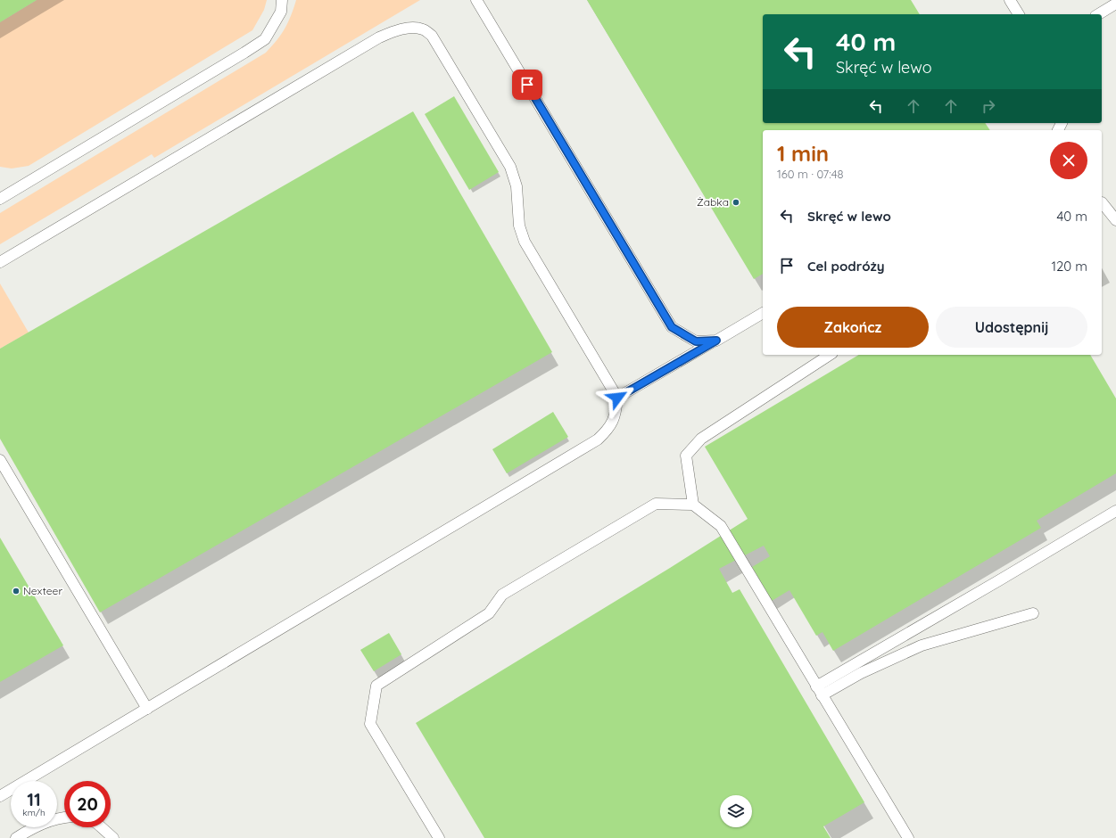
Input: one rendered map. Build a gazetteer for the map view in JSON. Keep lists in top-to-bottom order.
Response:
{
  "places": ["Żabka", "Nexteer"],
  "page": {
    "turn": ["40 m", "Skręć w lewo"],
    "heading": ["1 min", "160 m · 07:48"],
    "list": [
      {
        "name": "Skręć w lewo",
        "value": "40 m"
      },
      {
        "name": "Cel podróży",
        "value": "120 m"
      }
    ],
    "buttons": ["Zakończ", "Udostępnij"],
    "speed": "11 km/h",
    "limit": "20"
  }
}
